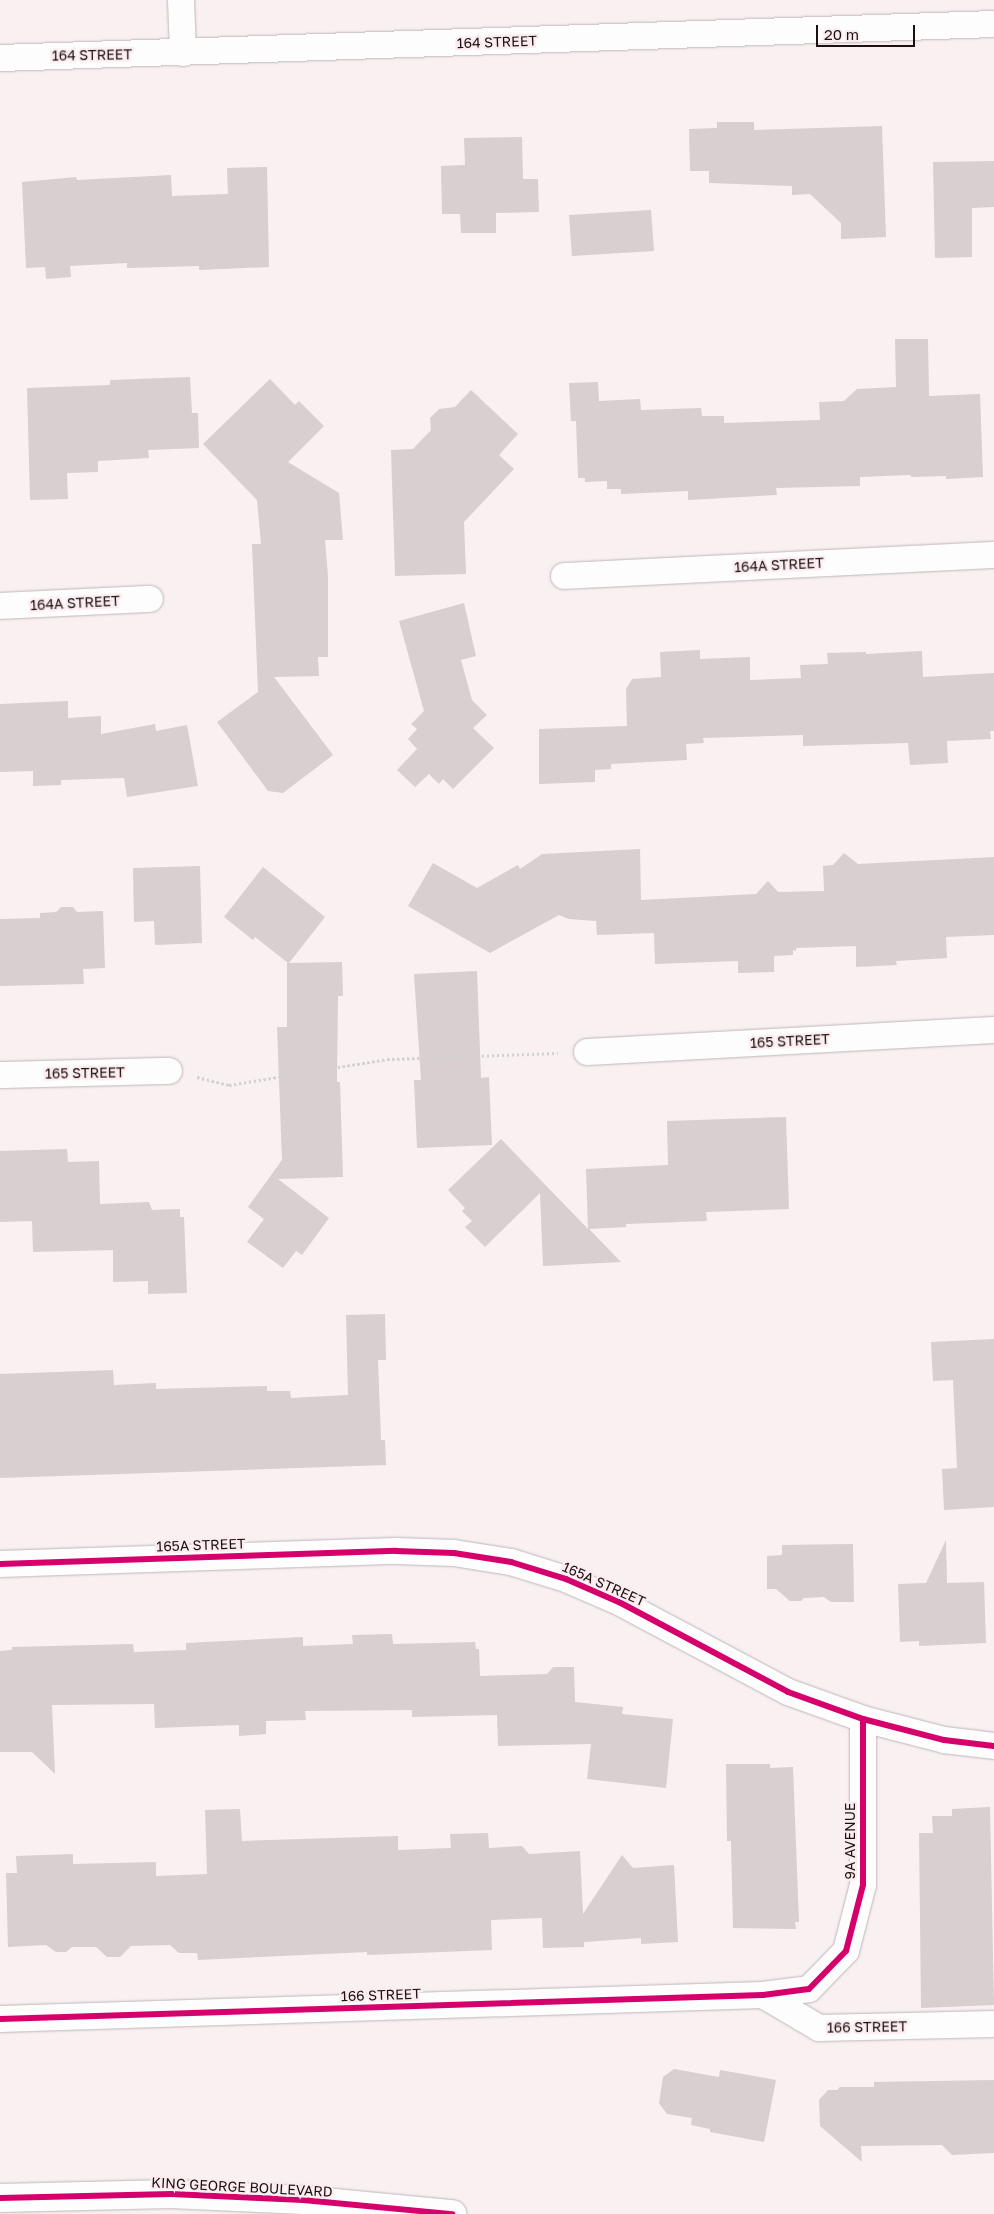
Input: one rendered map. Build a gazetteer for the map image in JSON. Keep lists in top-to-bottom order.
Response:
{
  "streets": {
    "main road": ["KING GEORGE BOULEVARD"],
    "street": [
      "164 STREET",
      "164A STREET",
      "165 STREET",
      "165A STREET",
      "9A AVENUE",
      "166 STREET"
    ]
  },
  "crossings": [
    ["165A STREET", "9A AVENUE"],
    ["9A AVENUE", "166 STREET"]
  ],
  "scale_bar": "20 m"
}
